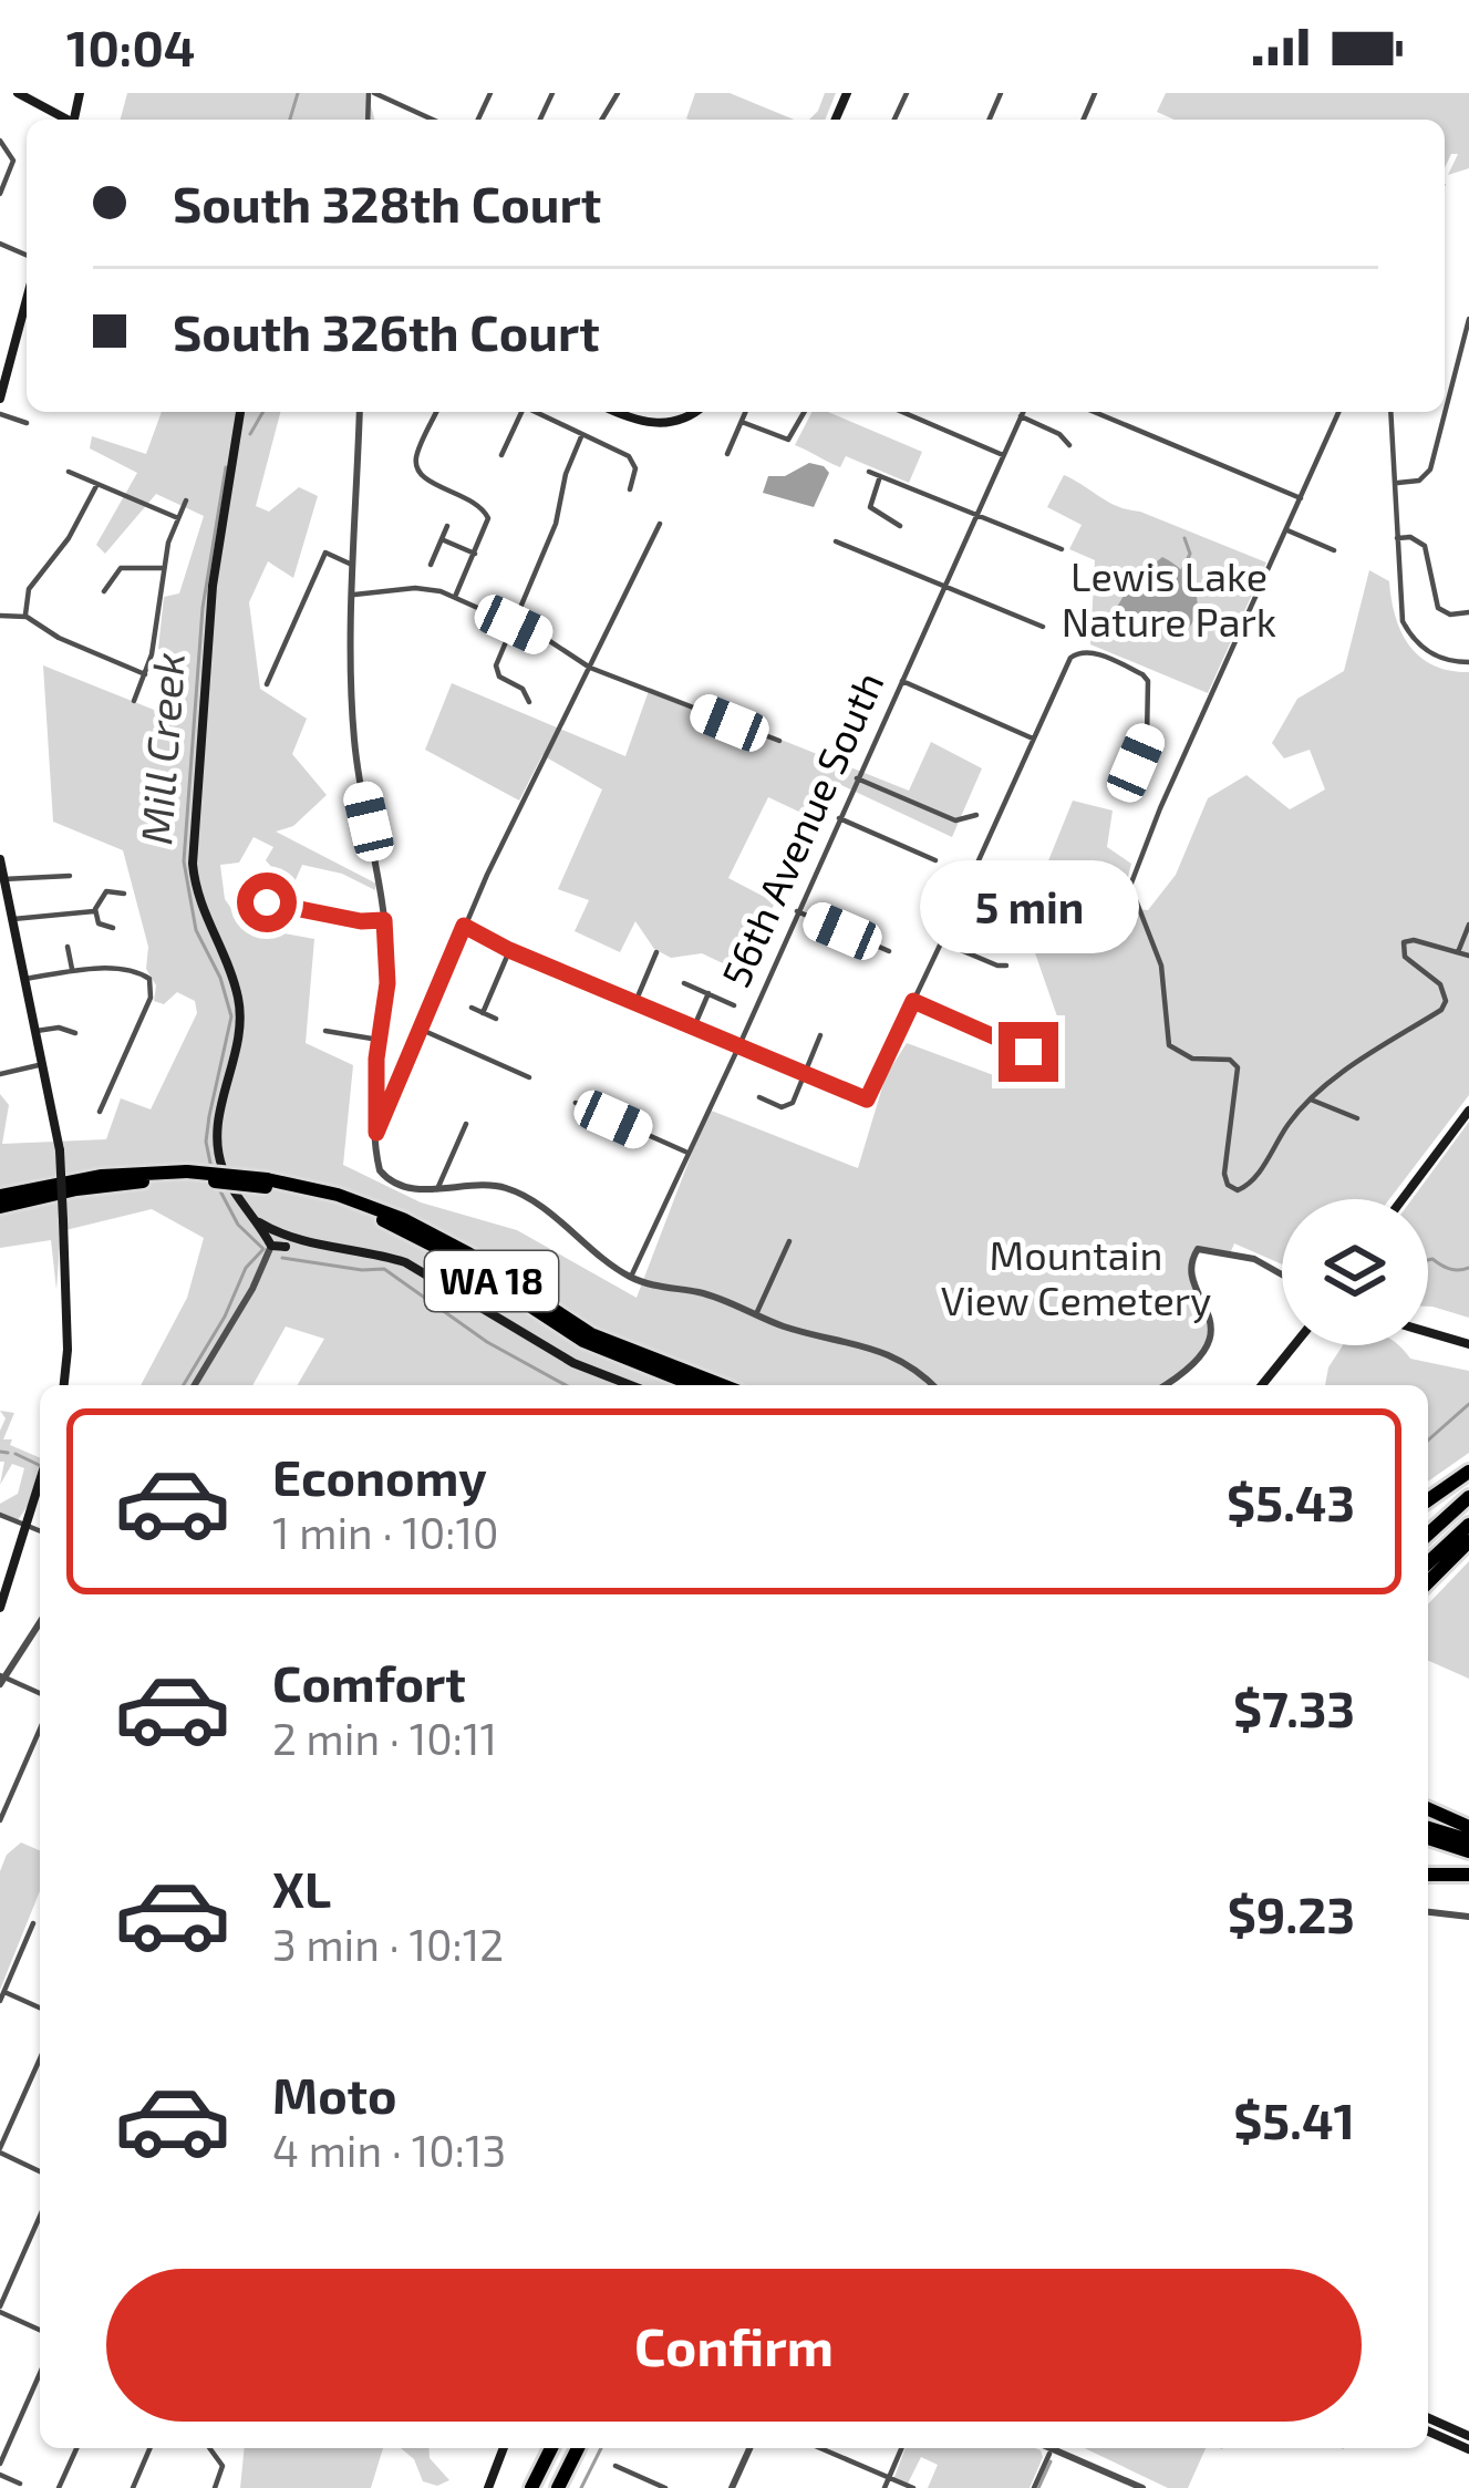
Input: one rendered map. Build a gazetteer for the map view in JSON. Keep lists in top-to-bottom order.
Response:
{
  "streets": {
    "highway": ["WA 18"],
    "street": ["56th Avenue South"]
  },
  "water": ["Mill Creek"],
  "parks": ["Lewis Lake Nature Park", "Mountain View Cemetery"],
  "page": {
    "status": "10:04",
    "banner": ["South 328th Court", "South 326th Court"],
    "bubble": "5 min",
    "list": [
      {
        "name": "Economy",
        "note": "1 min · 10:10",
        "value": "$5.43"
      },
      {
        "name": "Comfort",
        "note": "2 min · 10:11",
        "value": "$7.33"
      },
      {
        "name": "XL",
        "note": "3 min · 10:12",
        "value": "$9.23"
      },
      {
        "name": "Moto",
        "note": "4 min · 10:13",
        "value": "$5.41"
      }
    ],
    "buttons": "Confirm"
  }
}
